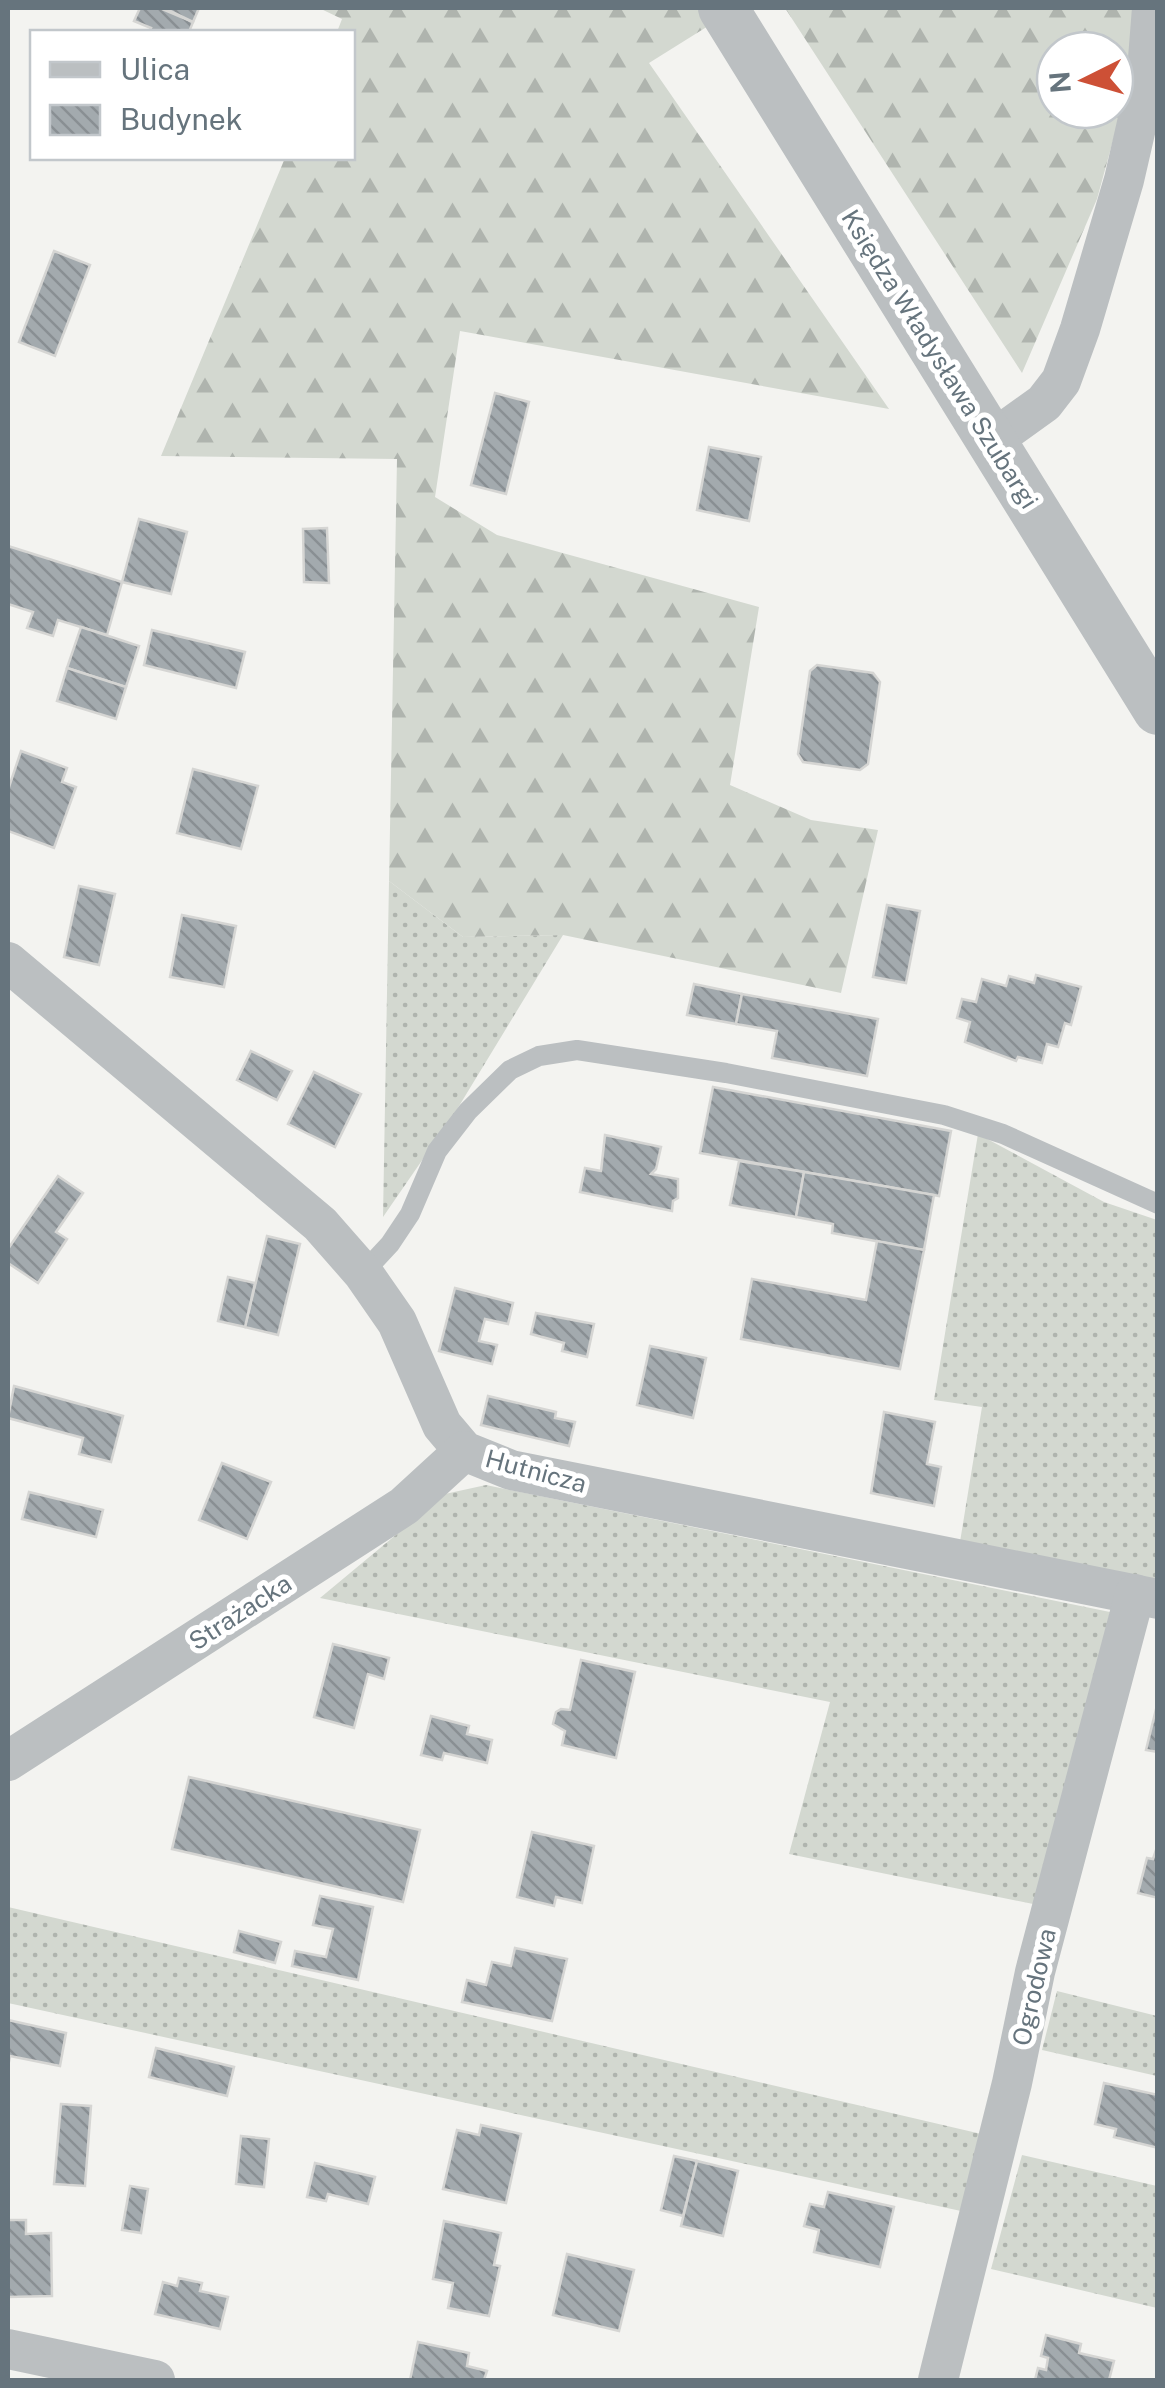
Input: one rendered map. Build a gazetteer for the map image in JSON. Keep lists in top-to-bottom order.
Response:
{
  "streets": {
    "street": [
      "Księdza Władysława Szubargi",
      "Hutnicza",
      "Strażacka",
      "Ogrodowa"
    ]
  },
  "crossings": [
    ["Hutnicza", "Strażacka"],
    ["Hutnicza", "Ogrodowa"]
  ],
  "legend": ["Ulica", "Budynek"],
  "north": "left"
}
